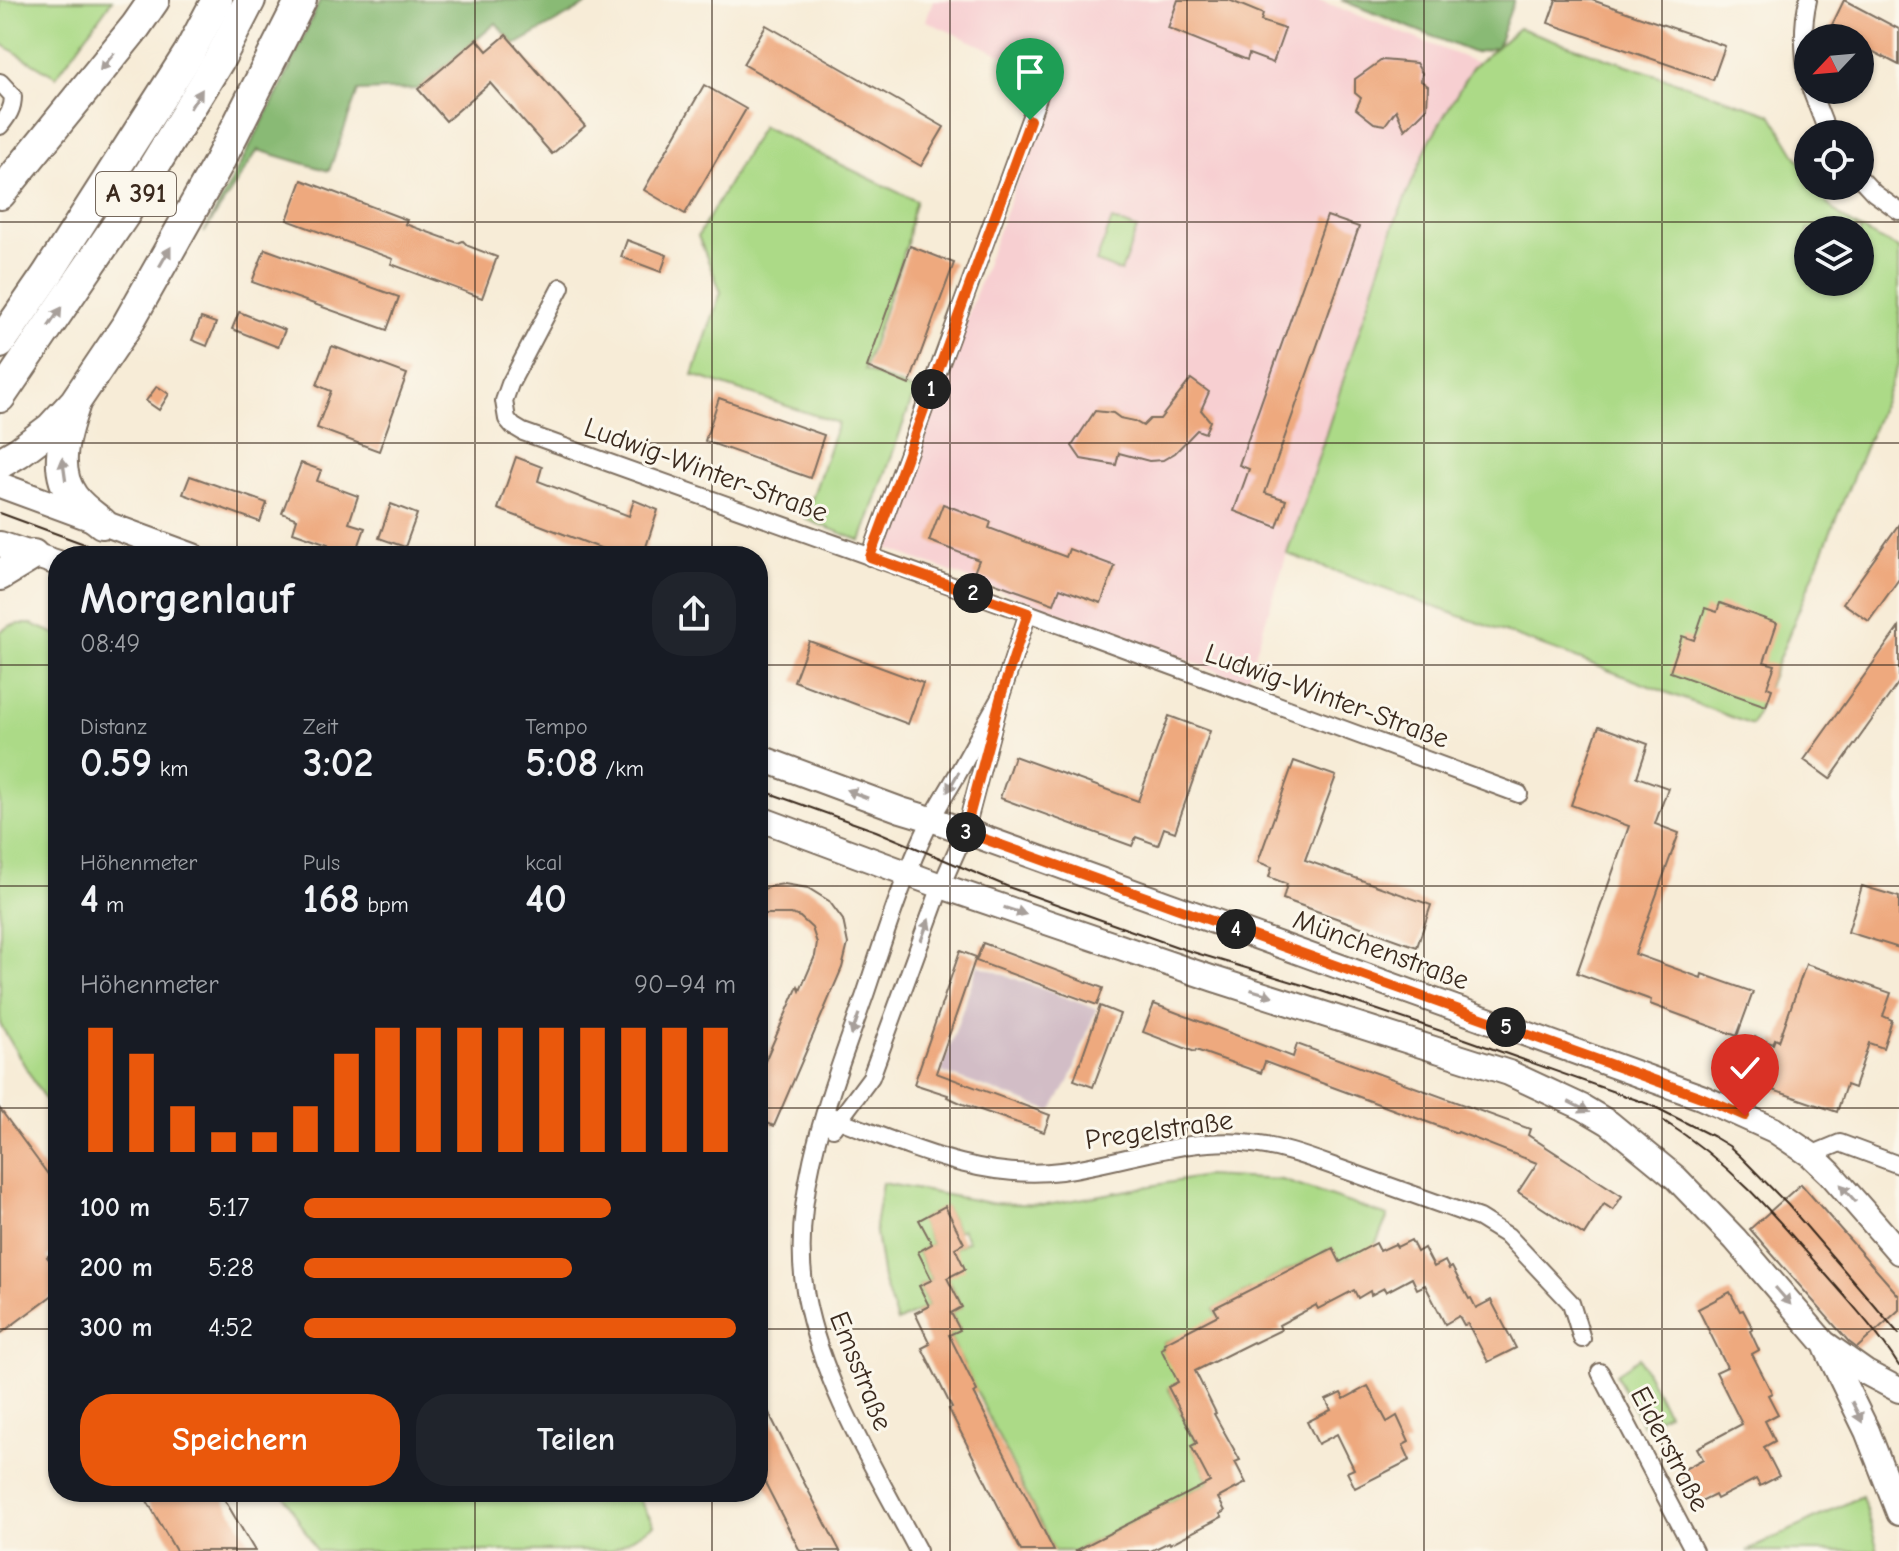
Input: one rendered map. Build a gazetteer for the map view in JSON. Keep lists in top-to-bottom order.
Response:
{
  "streets": {
    "highway": ["A 391"],
    "main road": ["Münchenstraße"],
    "street": [
      "Ludwig-Winter-Straße",
      "Pregelstraße",
      "Emsstraße",
      "Eiderstraße"
    ]
  },
  "crossings": [
    ["Münchenstraße", "Emsstraße"],
    ["Pregelstraße", "Emsstraße"]
  ],
  "north": "bottom left",
  "page": {
    "pins": [
      "1",
      "2",
      "3",
      "4",
      "5"
    ],
    "heading": ["Morgenlauf", "08:49"],
    "stats": [
      ["Distanz", "0.59 km"],
      ["Zeit", "3:02"],
      ["Tempo", "5:08 /km"],
      ["Höhenmeter", "4 m"],
      ["Puls", "168 bpm"],
      ["kcal", "40"]
    ],
    "chart": ["Höhenmeter", "90–94 m"],
    "list": [
      {
        "name": "100 m",
        "note": "5:17"
      },
      {
        "name": "200 m",
        "note": "5:28"
      },
      {
        "name": "300 m",
        "note": "4:52"
      }
    ],
    "buttons": ["Speichern", "Teilen"]
  }
}
